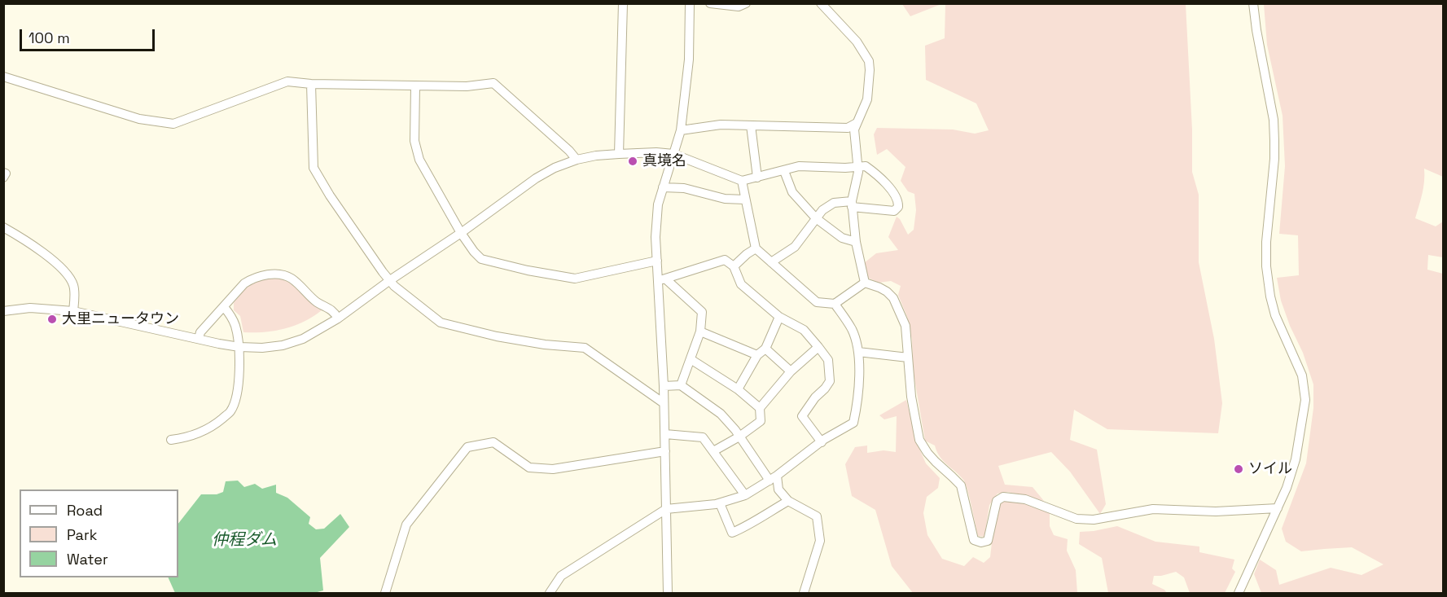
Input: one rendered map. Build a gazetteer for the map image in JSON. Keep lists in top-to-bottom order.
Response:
{
  "water": ["仲程ダム"],
  "places": ["真境名", "大里ニュータウン", "ソイル"],
  "legend": ["Road", "Park", "Water"],
  "scale_bar": "100 m"
}
